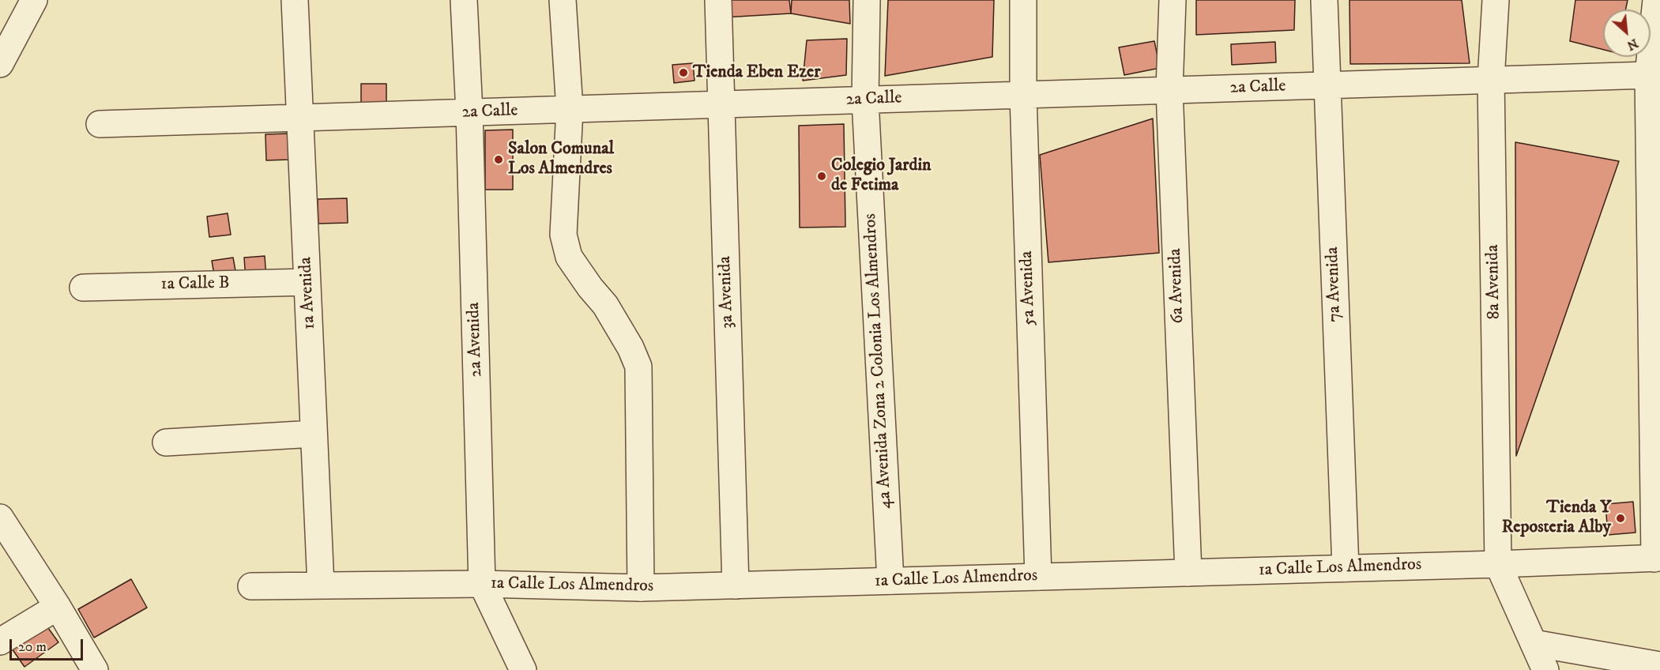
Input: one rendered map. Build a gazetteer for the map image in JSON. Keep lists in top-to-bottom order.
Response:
{
  "streets": {
    "street": [
      "2a Calle",
      "8a Avenida",
      "1a Calle B",
      "7a Avenida",
      "6a Avenida",
      "5a Avenida",
      "3a Avenida",
      "1a Avenida",
      "2a Avenida",
      "4a Avenida Zona 2 Colonia Los Almendros",
      "1a Calle Los Almendros"
    ]
  },
  "crossings": [
    ["2a Calle", "8a Avenida"],
    ["2a Calle", "7a Avenida"],
    ["2a Calle", "6a Avenida"],
    ["2a Calle", "5a Avenida"],
    ["2a Calle", "3a Avenida"],
    ["2a Calle", "1a Avenida"],
    ["2a Calle", "2a Avenida"],
    ["2a Calle", "4a Avenida Zona 2 Colonia Los Almendros"],
    ["8a Avenida", "1a Calle Los Almendros"],
    ["1a Calle B", "1a Avenida"],
    ["7a Avenida", "1a Calle Los Almendros"],
    ["6a Avenida", "1a Calle Los Almendros"],
    ["5a Avenida", "1a Calle Los Almendros"],
    ["3a Avenida", "1a Calle Los Almendros"],
    ["1a Avenida", "1a Calle Los Almendros"],
    ["2a Avenida", "1a Calle Los Almendros"],
    ["4a Avenida Zona 2 Colonia Los Almendros", "1a Calle Los Almendros"]
  ],
  "places": [
    "Tienda Eben Ezer",
    "Salon Comunal Los Almendres",
    "Colegio Jardin de Fetima",
    "Tienda Y Reposteria Alby"
  ],
  "scale_bar": "20 m",
  "north": "bottom right"
}
